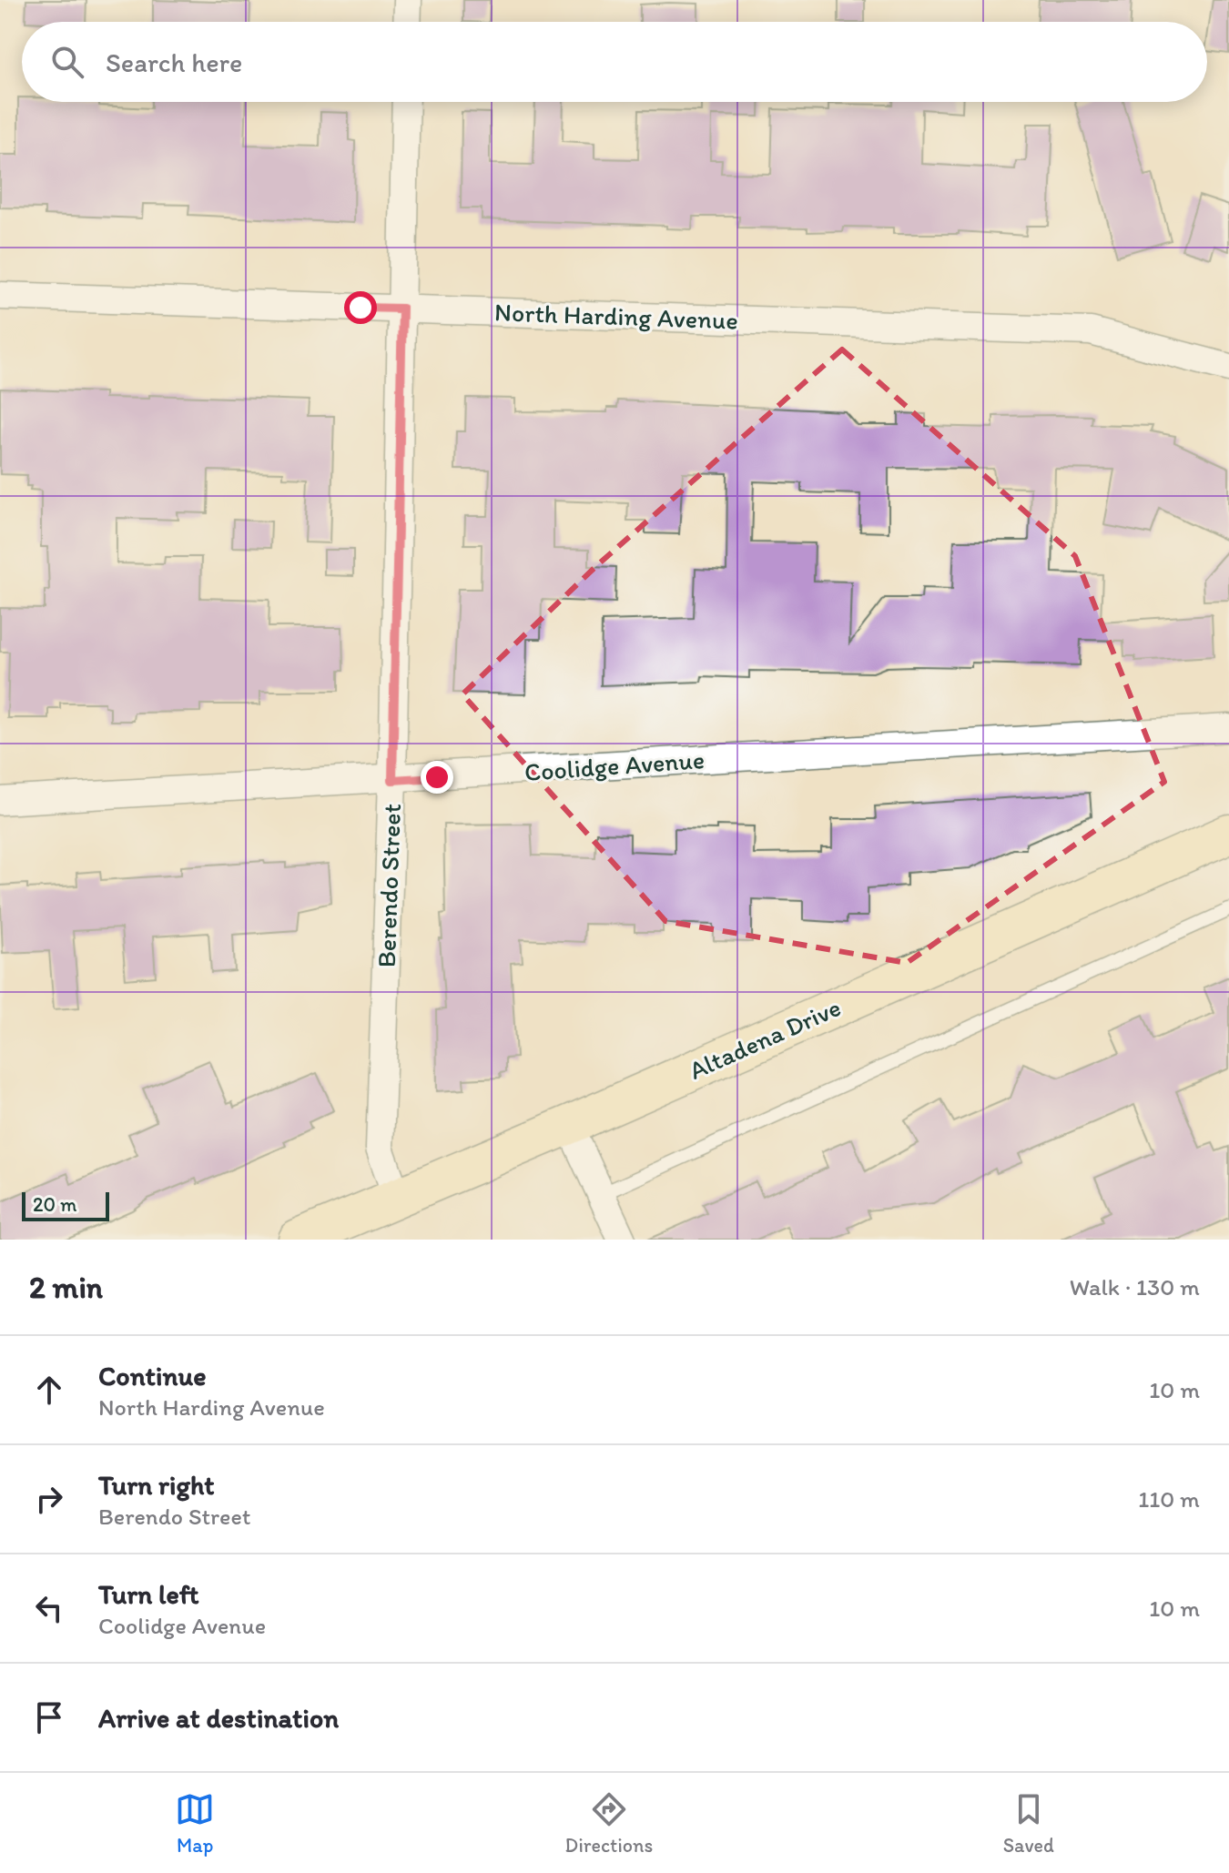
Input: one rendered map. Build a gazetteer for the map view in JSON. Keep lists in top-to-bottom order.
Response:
{
  "streets": {
    "main road": ["Altadena Drive"],
    "street": ["North Harding Avenue", "Coolidge Avenue", "Berendo Street"]
  },
  "crossings": [
    ["North Harding Avenue", "Berendo Street"],
    ["Coolidge Avenue", "Berendo Street"],
    ["Berendo Street", "Altadena Drive"]
  ],
  "scale_bar": "20 m",
  "page": {
    "search": "Search here",
    "scale": "20 m",
    "heading": ["2 min", "Walk · 130 m"],
    "list": [
      ["Continue", "North Harding Avenue", "10 m"],
      ["Turn right", "Berendo Street", "110 m"],
      ["Turn left", "Coolidge Avenue", "10 m"],
      "Arrive at destination"
    ],
    "nav": ["Map", "Directions", "Saved"]
  }
}
